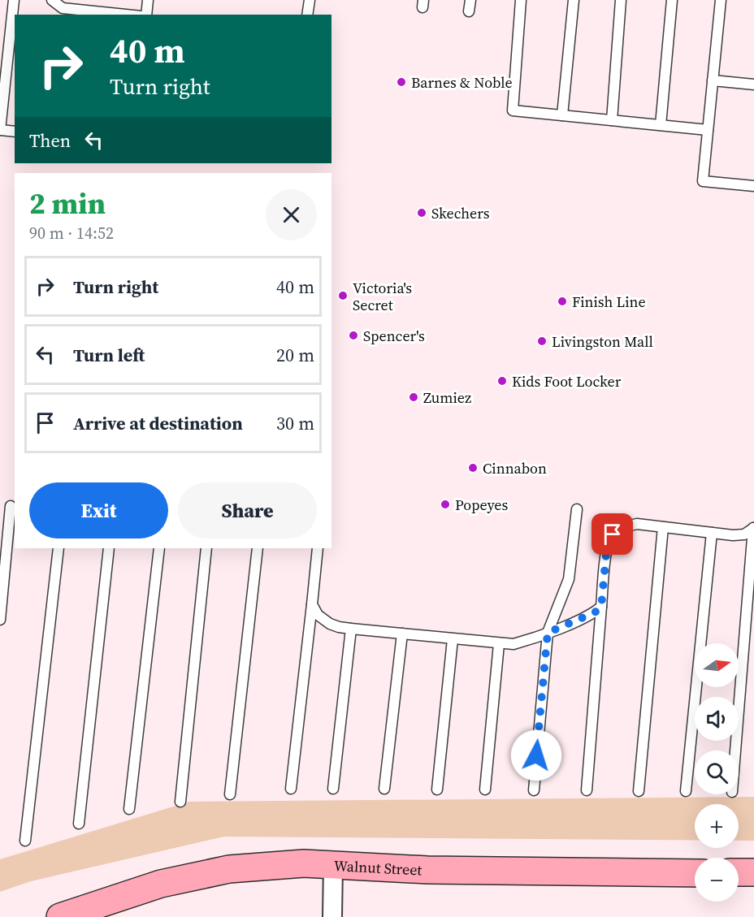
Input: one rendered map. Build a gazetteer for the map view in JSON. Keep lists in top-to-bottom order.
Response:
{
  "streets": {
    "street": ["Walnut Street"]
  },
  "places": [
    "Barnes & Noble",
    "Skechers",
    "Victoria's Secret",
    "Finish Line",
    "Spencer's",
    "Livingston Mall",
    "Kids Foot Locker",
    "Zumiez",
    "Cinnabon",
    "Popeyes"
  ],
  "north": "right",
  "page": {
    "turn": ["40 m", "Turn right"],
    "then": "Then",
    "heading": ["2 min", "90 m · 14:52"],
    "list": [
      {
        "name": "Turn right",
        "value": "40 m"
      },
      {
        "name": "Turn left",
        "value": "20 m"
      },
      {
        "name": "Arrive at destination",
        "value": "30 m"
      }
    ],
    "buttons": ["Exit", "Share"],
    "map_buttons": ["+", "−"]
  }
}
